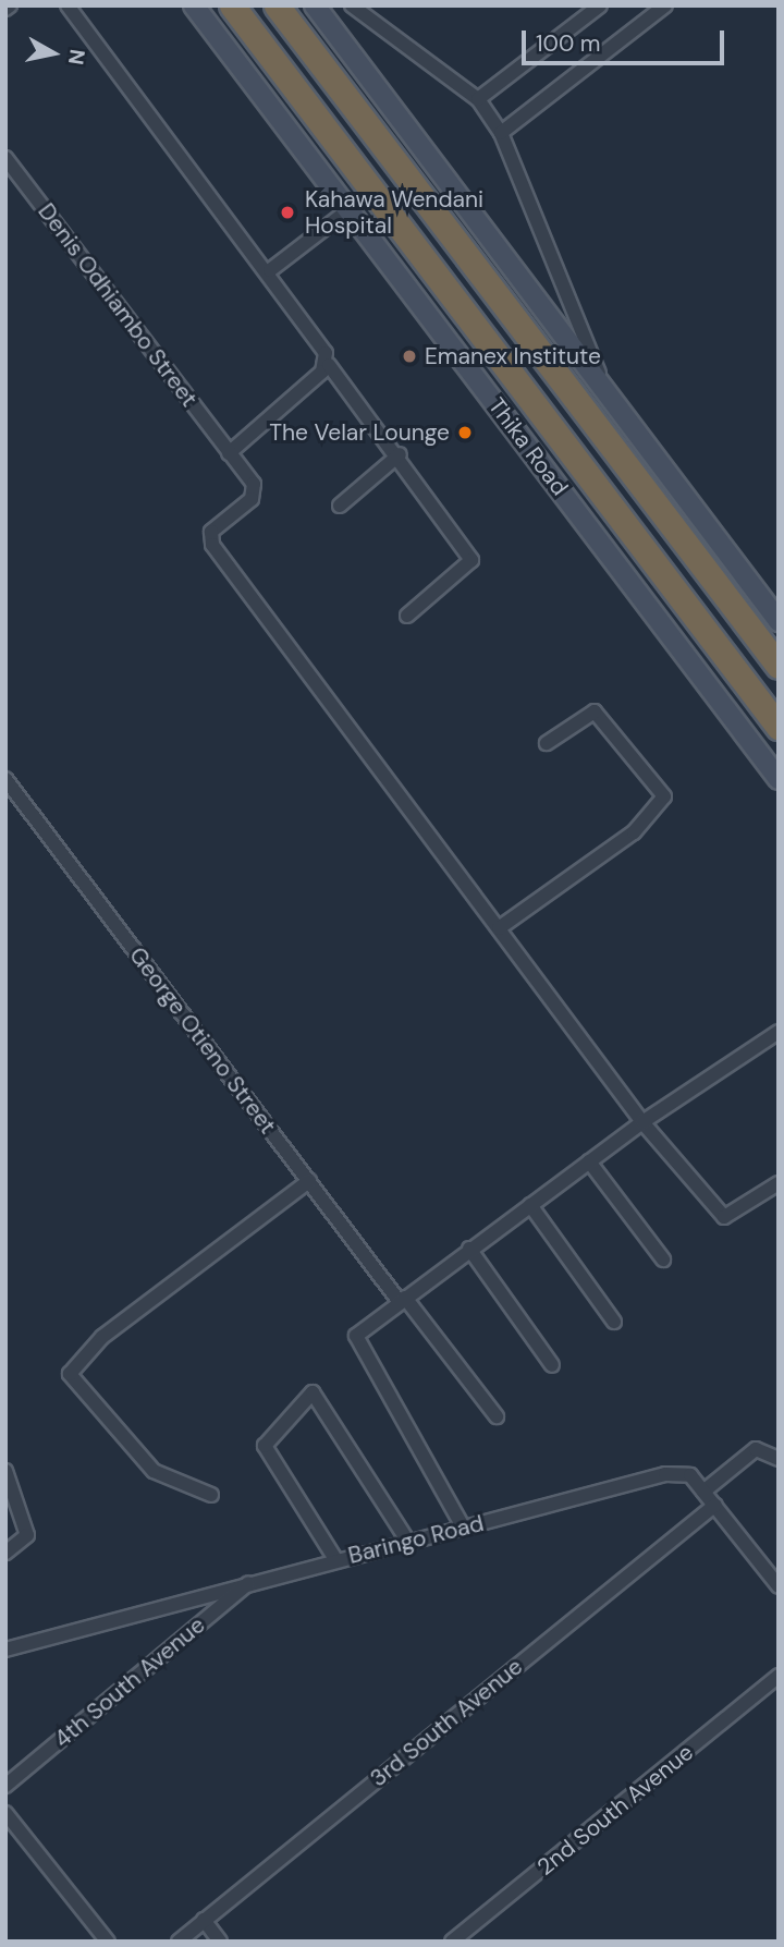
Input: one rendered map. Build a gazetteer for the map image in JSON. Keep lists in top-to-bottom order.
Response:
{
  "streets": {
    "highway": ["Thika Road"],
    "street": [
      "Denis Odhiambo Street",
      "George Otieno Street",
      "Baringo Road",
      "4th South Avenue",
      "3rd South Avenue",
      "2nd South Avenue"
    ]
  },
  "crossings": [
    ["Baringo Road", "4th South Avenue"],
    ["Baringo Road", "3rd South Avenue"]
  ],
  "places": ["Kahawa Wendani Hospital", "Emanex Institute", "The Velar Lounge"],
  "scale_bar": "100 m",
  "north": "right"
}
